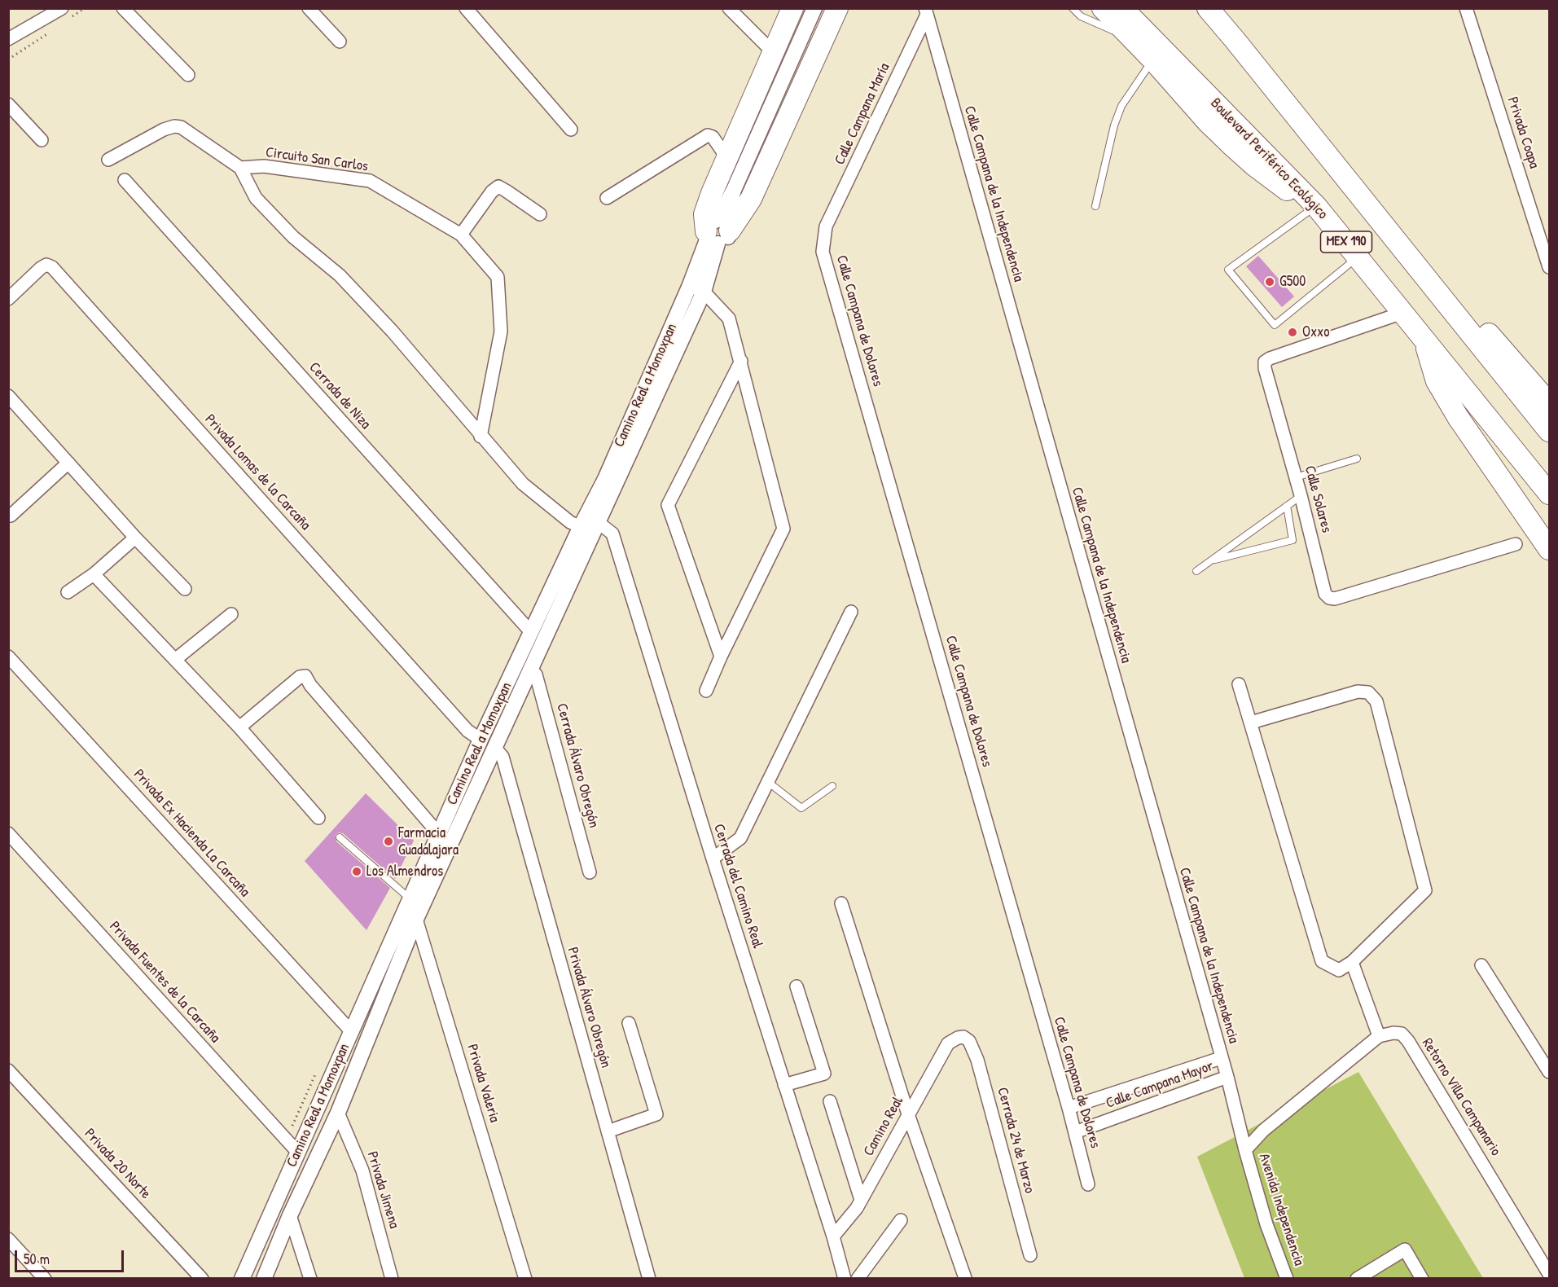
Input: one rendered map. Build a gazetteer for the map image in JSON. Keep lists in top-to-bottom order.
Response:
{
  "streets": {
    "highway": ["Boulevard Periférico Ecológico", "MEX 190"],
    "street": [
      "Calle Campana María",
      "Privada Coapa",
      "Circuito San Carlos",
      "Calle Campana de la Independencia",
      "Calle Campana de Dolores",
      "Camino Real a Momoxpan",
      "Cerrada de Niza",
      "Privada Lomas de la Carcaña",
      "Calle Solares",
      "Cerrada Álvaro Obregón",
      "Privada Ex Hacienda La Carcaña",
      "Cerrada del Camino Real",
      "Privada Fuentes de la Carcaña",
      "Privada Álvaro Obregón",
      "Privada Valeria",
      "Calle Campana Mayor",
      "Retorno Villa Campanario",
      "Camino Real",
      "Cerrada 24 de Marzo",
      "Privada 20 Norte",
      "Privada Jimena",
      "Avenida Independencia"
    ]
  },
  "crossings": [
    ["Calle Campana María", "Calle Campana de la Independencia"],
    ["Calle Campana María", "Calle Campana de Dolores"],
    ["Boulevard Periférico Ecológico", "Calle Solares"],
    ["Calle Campana de la Independencia", "Calle Campana Mayor"],
    ["Calle Campana de la Independencia", "Avenida Independencia"],
    ["Calle Campana de Dolores", "Calle Campana Mayor"],
    ["Camino Real a Momoxpan", "Cerrada de Niza"],
    ["Camino Real a Momoxpan", "Privada Lomas de la Carcaña"],
    ["Camino Real a Momoxpan", "Cerrada Álvaro Obregón"],
    ["Camino Real a Momoxpan", "Privada Ex Hacienda La Carcaña"],
    ["Camino Real a Momoxpan", "Cerrada del Camino Real"],
    ["Camino Real a Momoxpan", "Privada Fuentes de la Carcaña"],
    ["Camino Real a Momoxpan", "Privada Álvaro Obregón"],
    ["Camino Real a Momoxpan", "Privada Valeria"],
    ["Camino Real a Momoxpan", "Privada Jimena"],
    ["Cerrada del Camino Real", "Camino Real"],
    ["Camino Real", "Cerrada 24 de Marzo"]
  ],
  "places": [
    "G500",
    "Oxxo",
    "Farmacia Guadalajara",
    "Los Almendros"
  ],
  "scale_bar": "50 m"
}
